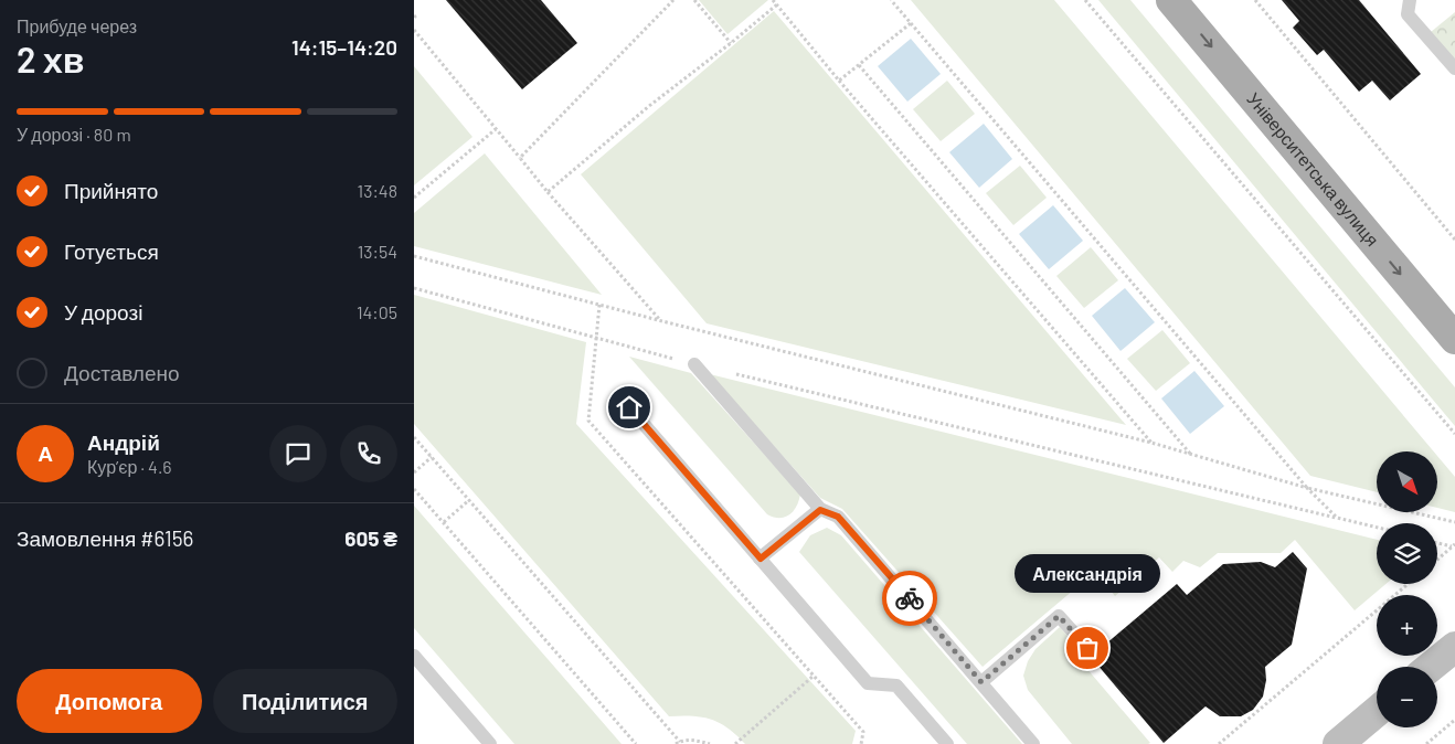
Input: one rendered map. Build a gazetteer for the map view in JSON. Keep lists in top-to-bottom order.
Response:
{
  "streets": {
    "main road": ["Університетська вулиця"]
  },
  "one_way": ["Університетська вулиця"],
  "places": ["Александрія"],
  "north": "bottom right",
  "page": {
    "heading": ["2 хв", "Прибуде через", "14:15–14:20"],
    "panel": [
      "Андрій",
      "Кур’єр · 4.6",
      "Замовлення #6156",
      "605 ₴"
    ],
    "bar": "У дорозі · 80 m",
    "list": [
      ["Прийнято", "13:48"],
      ["Готується", "13:54"],
      ["У дорозі", "14:05"],
      "Доставлено"
    ],
    "round": "А",
    "map_buttons": ["+", "−"],
    "bubble": "Александрія",
    "buttons": ["Допомога", "Поділитися"]
  }
}
